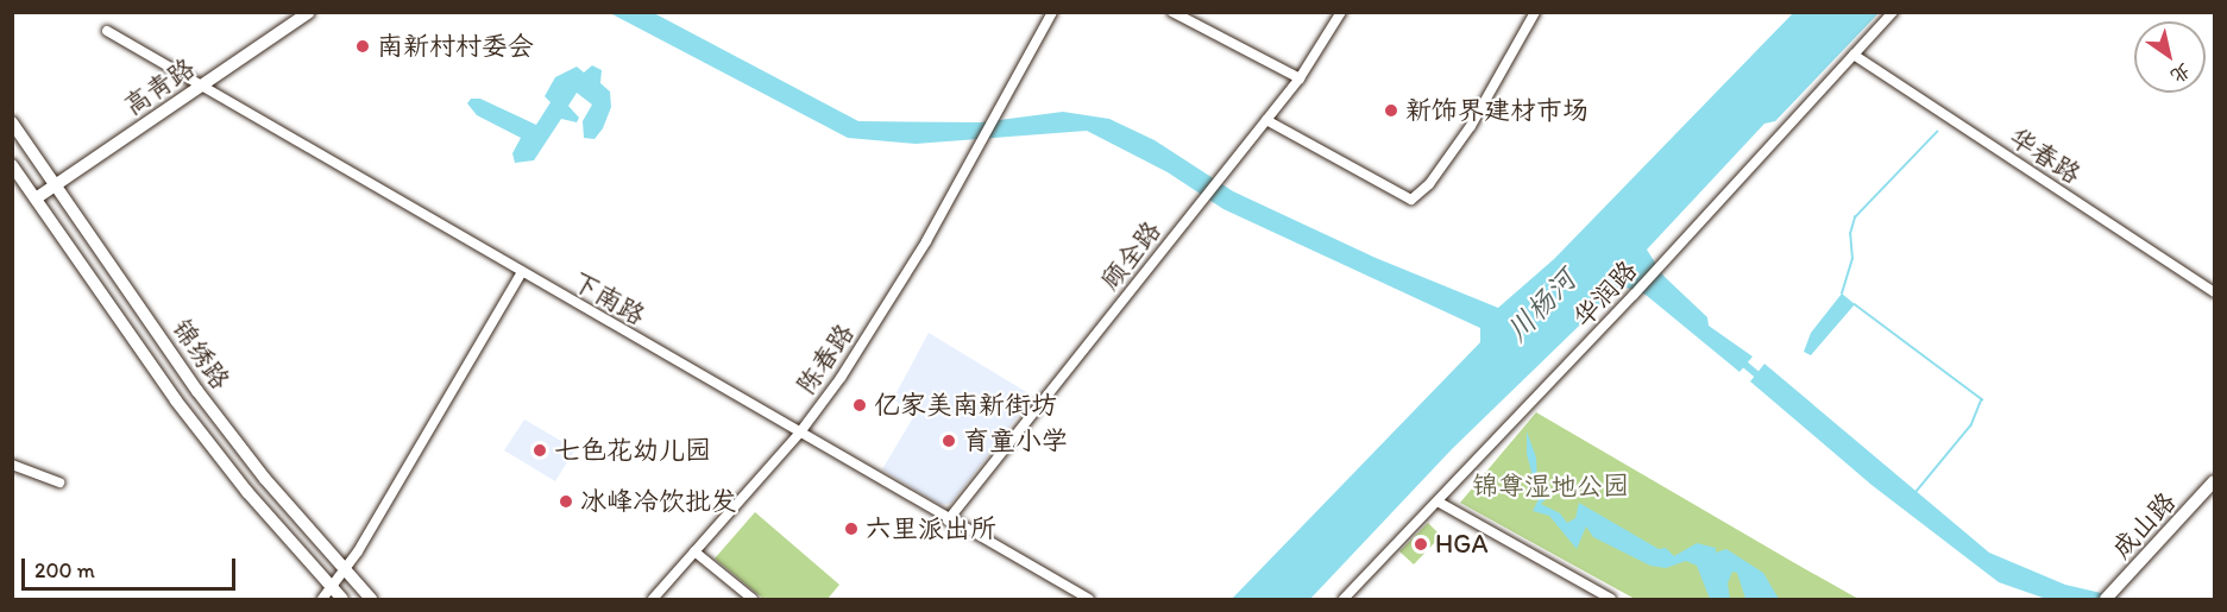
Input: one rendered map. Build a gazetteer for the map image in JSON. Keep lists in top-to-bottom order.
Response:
{
  "streets": {
    "main road": ["高青路", "锦绣路", "成山路"],
    "street": [
      "华春路",
      "顾全路",
      "华润路",
      "下南路",
      "陈春路"
    ]
  },
  "crossings": [
    ["高青路", "下南路"],
    ["高青路", "锦绣路"],
    ["华春路", "华润路"],
    ["顾全路", "下南路"],
    ["下南路", "陈春路"]
  ],
  "water": ["川杨河"],
  "parks": ["锦尊湿地公园"],
  "places": [
    "南新村村委会",
    "新饰界建材市场",
    "亿家美南新街坊",
    "育童小学",
    "七色花幼儿园",
    "冰峰冷饮批发",
    "六里派出所",
    "HGA"
  ],
  "scale_bar": "200 m",
  "north": "bottom right"
}
